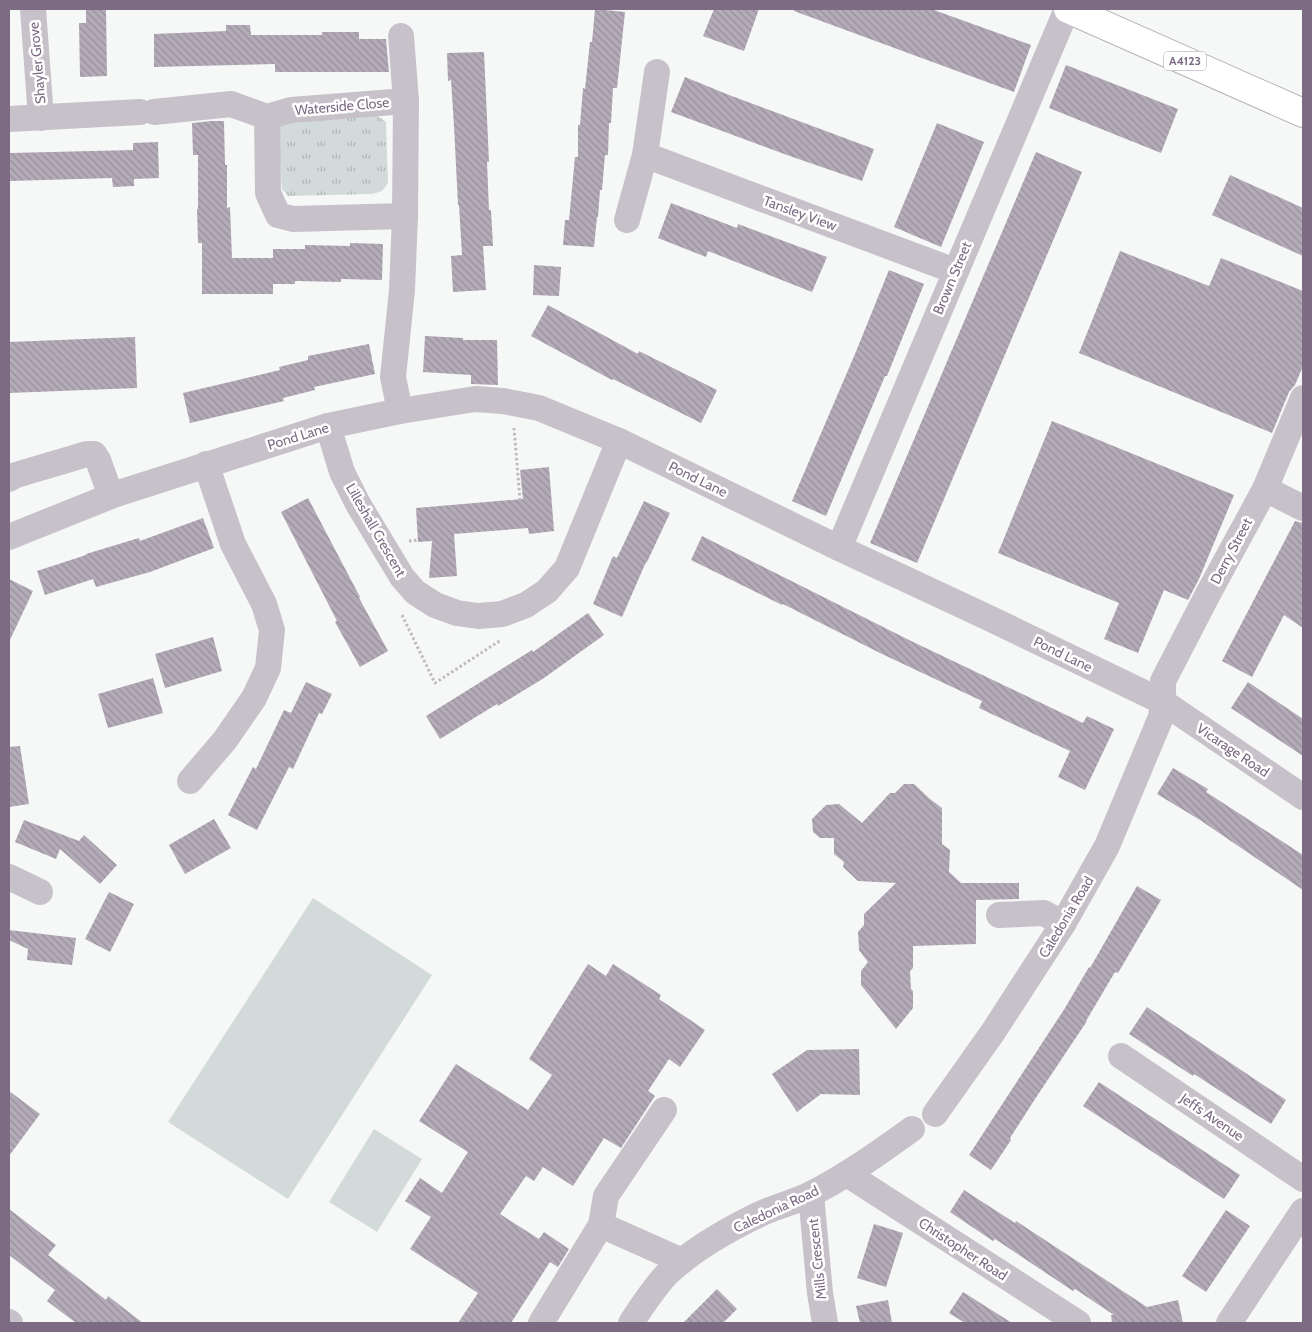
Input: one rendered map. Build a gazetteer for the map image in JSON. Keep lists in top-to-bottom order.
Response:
{
  "streets": {
    "highway": ["A4123"],
    "street": [
      "Shayler Grove",
      "Waterside Close",
      "Tansley View",
      "Brown Street",
      "Pond Lane",
      "Lilleshall Crescent",
      "Derry Street",
      "Vicarage Road",
      "Caledonia Road",
      "Jeffs Avenue",
      "Christopher Road",
      "Mills Crescent"
    ]
  },
  "crossings": [
    ["A4123", "Brown Street"],
    ["Shayler Grove", "Waterside Close"],
    ["Waterside Close", "Pond Lane"],
    ["Tansley View", "Brown Street"],
    ["Brown Street", "Pond Lane"],
    ["Pond Lane", "Lilleshall Crescent"],
    ["Pond Lane", "Derry Street"],
    ["Pond Lane", "Vicarage Road"],
    ["Pond Lane", "Caledonia Road"],
    ["Derry Street", "Vicarage Road"],
    ["Derry Street", "Caledonia Road"],
    ["Vicarage Road", "Caledonia Road"],
    ["Caledonia Road", "Christopher Road"],
    ["Caledonia Road", "Mills Crescent"]
  ]
}
